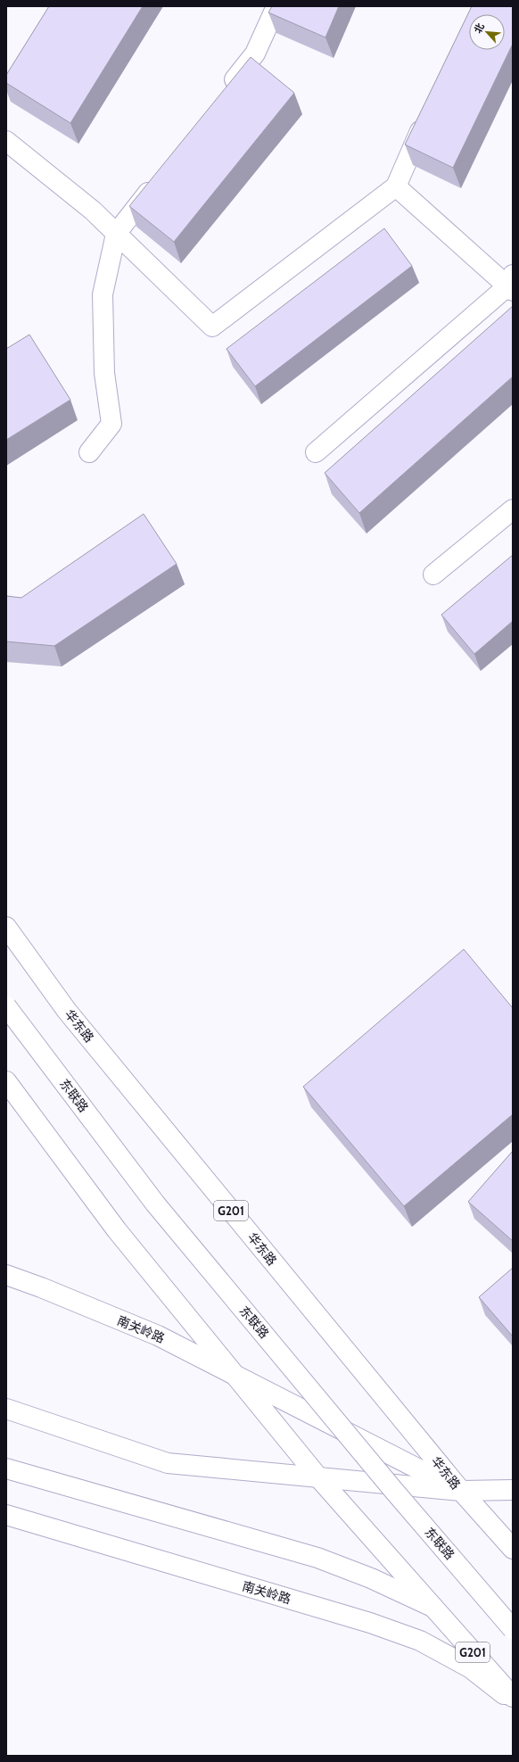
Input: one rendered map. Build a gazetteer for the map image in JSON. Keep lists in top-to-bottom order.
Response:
{
  "streets": {
    "main road": [
      "华东路",
      "东联路",
      "G201",
      "南关岭路"
    ]
  },
  "crossings": [
    ["华东路", "南关岭路"],
    ["G201", "南关岭路"]
  ],
  "north": "top left"
}
